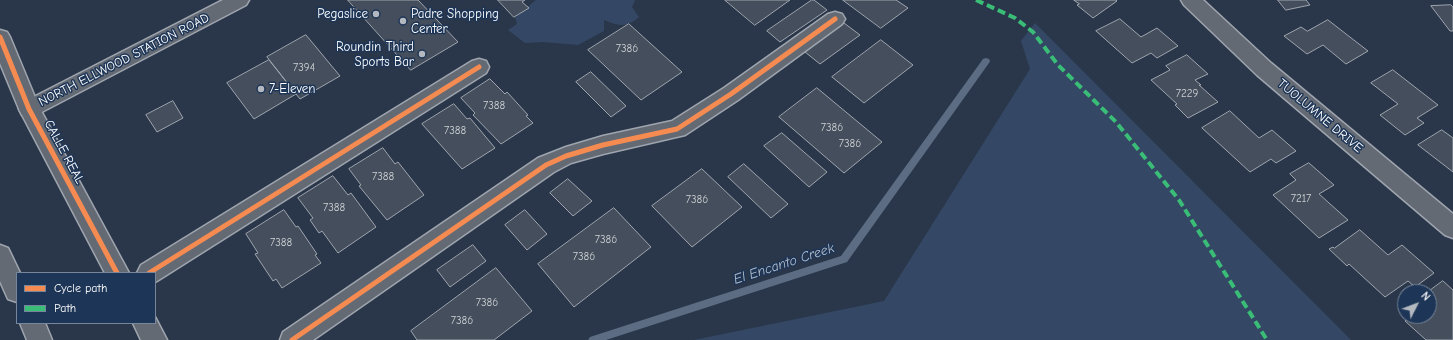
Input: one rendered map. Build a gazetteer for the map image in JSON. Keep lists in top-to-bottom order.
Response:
{
  "streets": {
    "main road": ["NORTH ELLWOOD STATION ROAD", "TUOLUMNE DRIVE", "CALLE REAL"]
  },
  "crossings": [
    ["NORTH ELLWOOD STATION ROAD", "CALLE REAL"]
  ],
  "water": ["El Encanto Creek"],
  "places": [
    "Pegaslice",
    "Padre Shopping Center",
    "Roundin Third Sports Bar",
    "7-Eleven"
  ],
  "house_numbers": [
    "7386",
    "7394",
    "7229",
    "7388",
    "7386",
    "7388",
    "7386",
    "7388",
    "7217",
    "7386",
    "7388",
    "7386",
    "7388",
    "7386",
    "7386",
    "7386"
  ],
  "legend": ["Cycle path", "Path"],
  "north": "top right"
}
